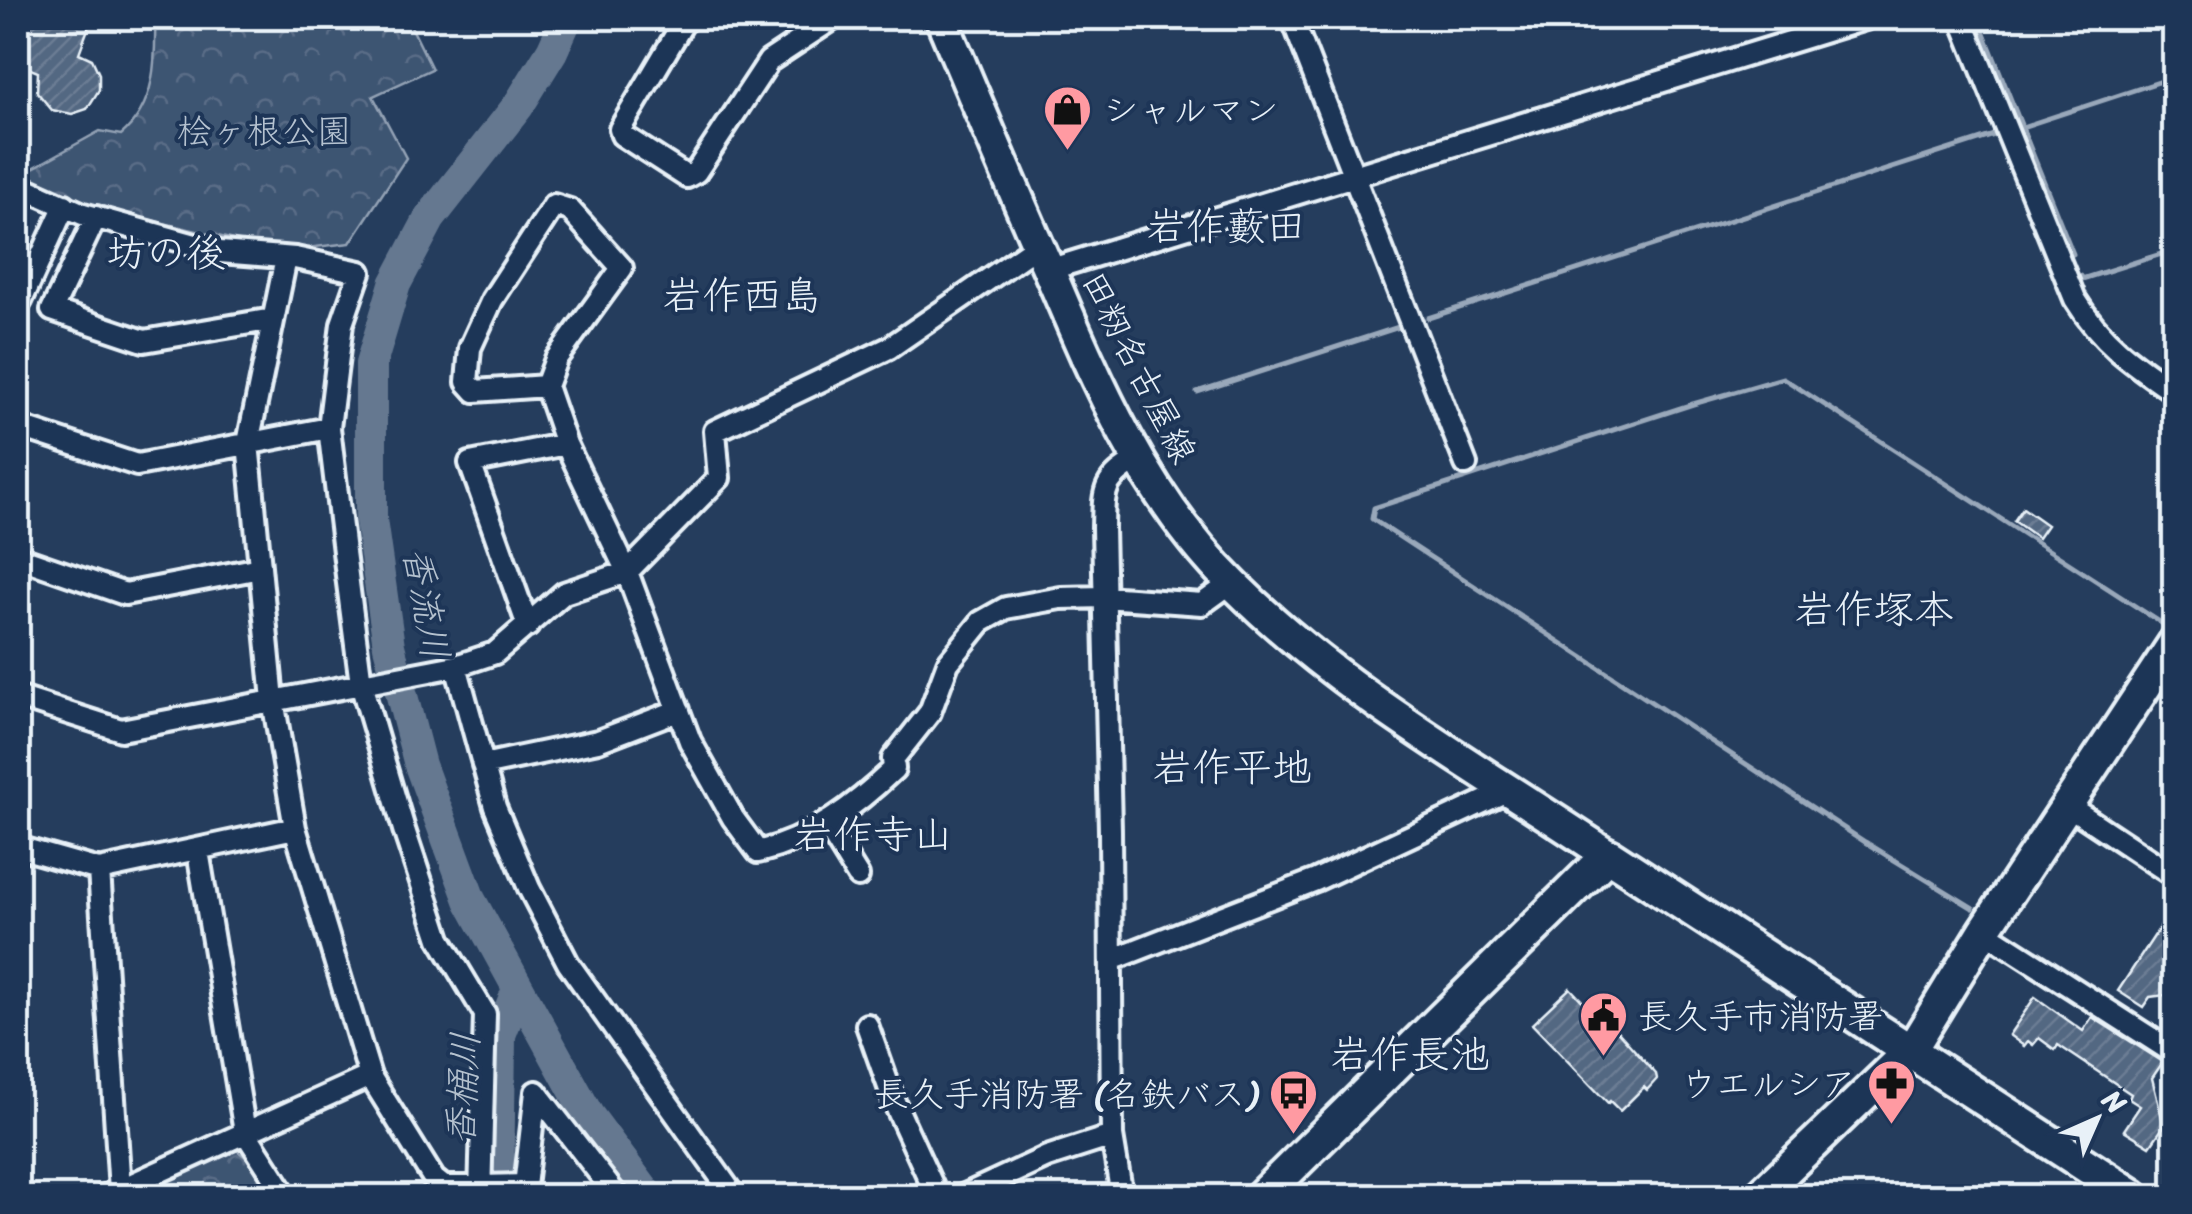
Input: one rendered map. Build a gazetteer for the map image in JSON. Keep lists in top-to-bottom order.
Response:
{
  "streets": {
    "main road": ["田籾名古屋線"]
  },
  "districts": [
    "岩作藪田",
    "坊の後",
    "岩作西島",
    "岩作塚本",
    "岩作平地",
    "岩作寺山",
    "岩作長池"
  ],
  "water": ["香流川", "香桶川"],
  "parks": ["桧ヶ根公園"],
  "places": {
    "shop": ["シャルマン"],
    "public building": ["長久手市消防署"],
    "pharmacy": ["ウエルシア"],
    "bus stop": ["長久手消防署 (名鉄バス)"]
  },
  "north": "top right"
}
